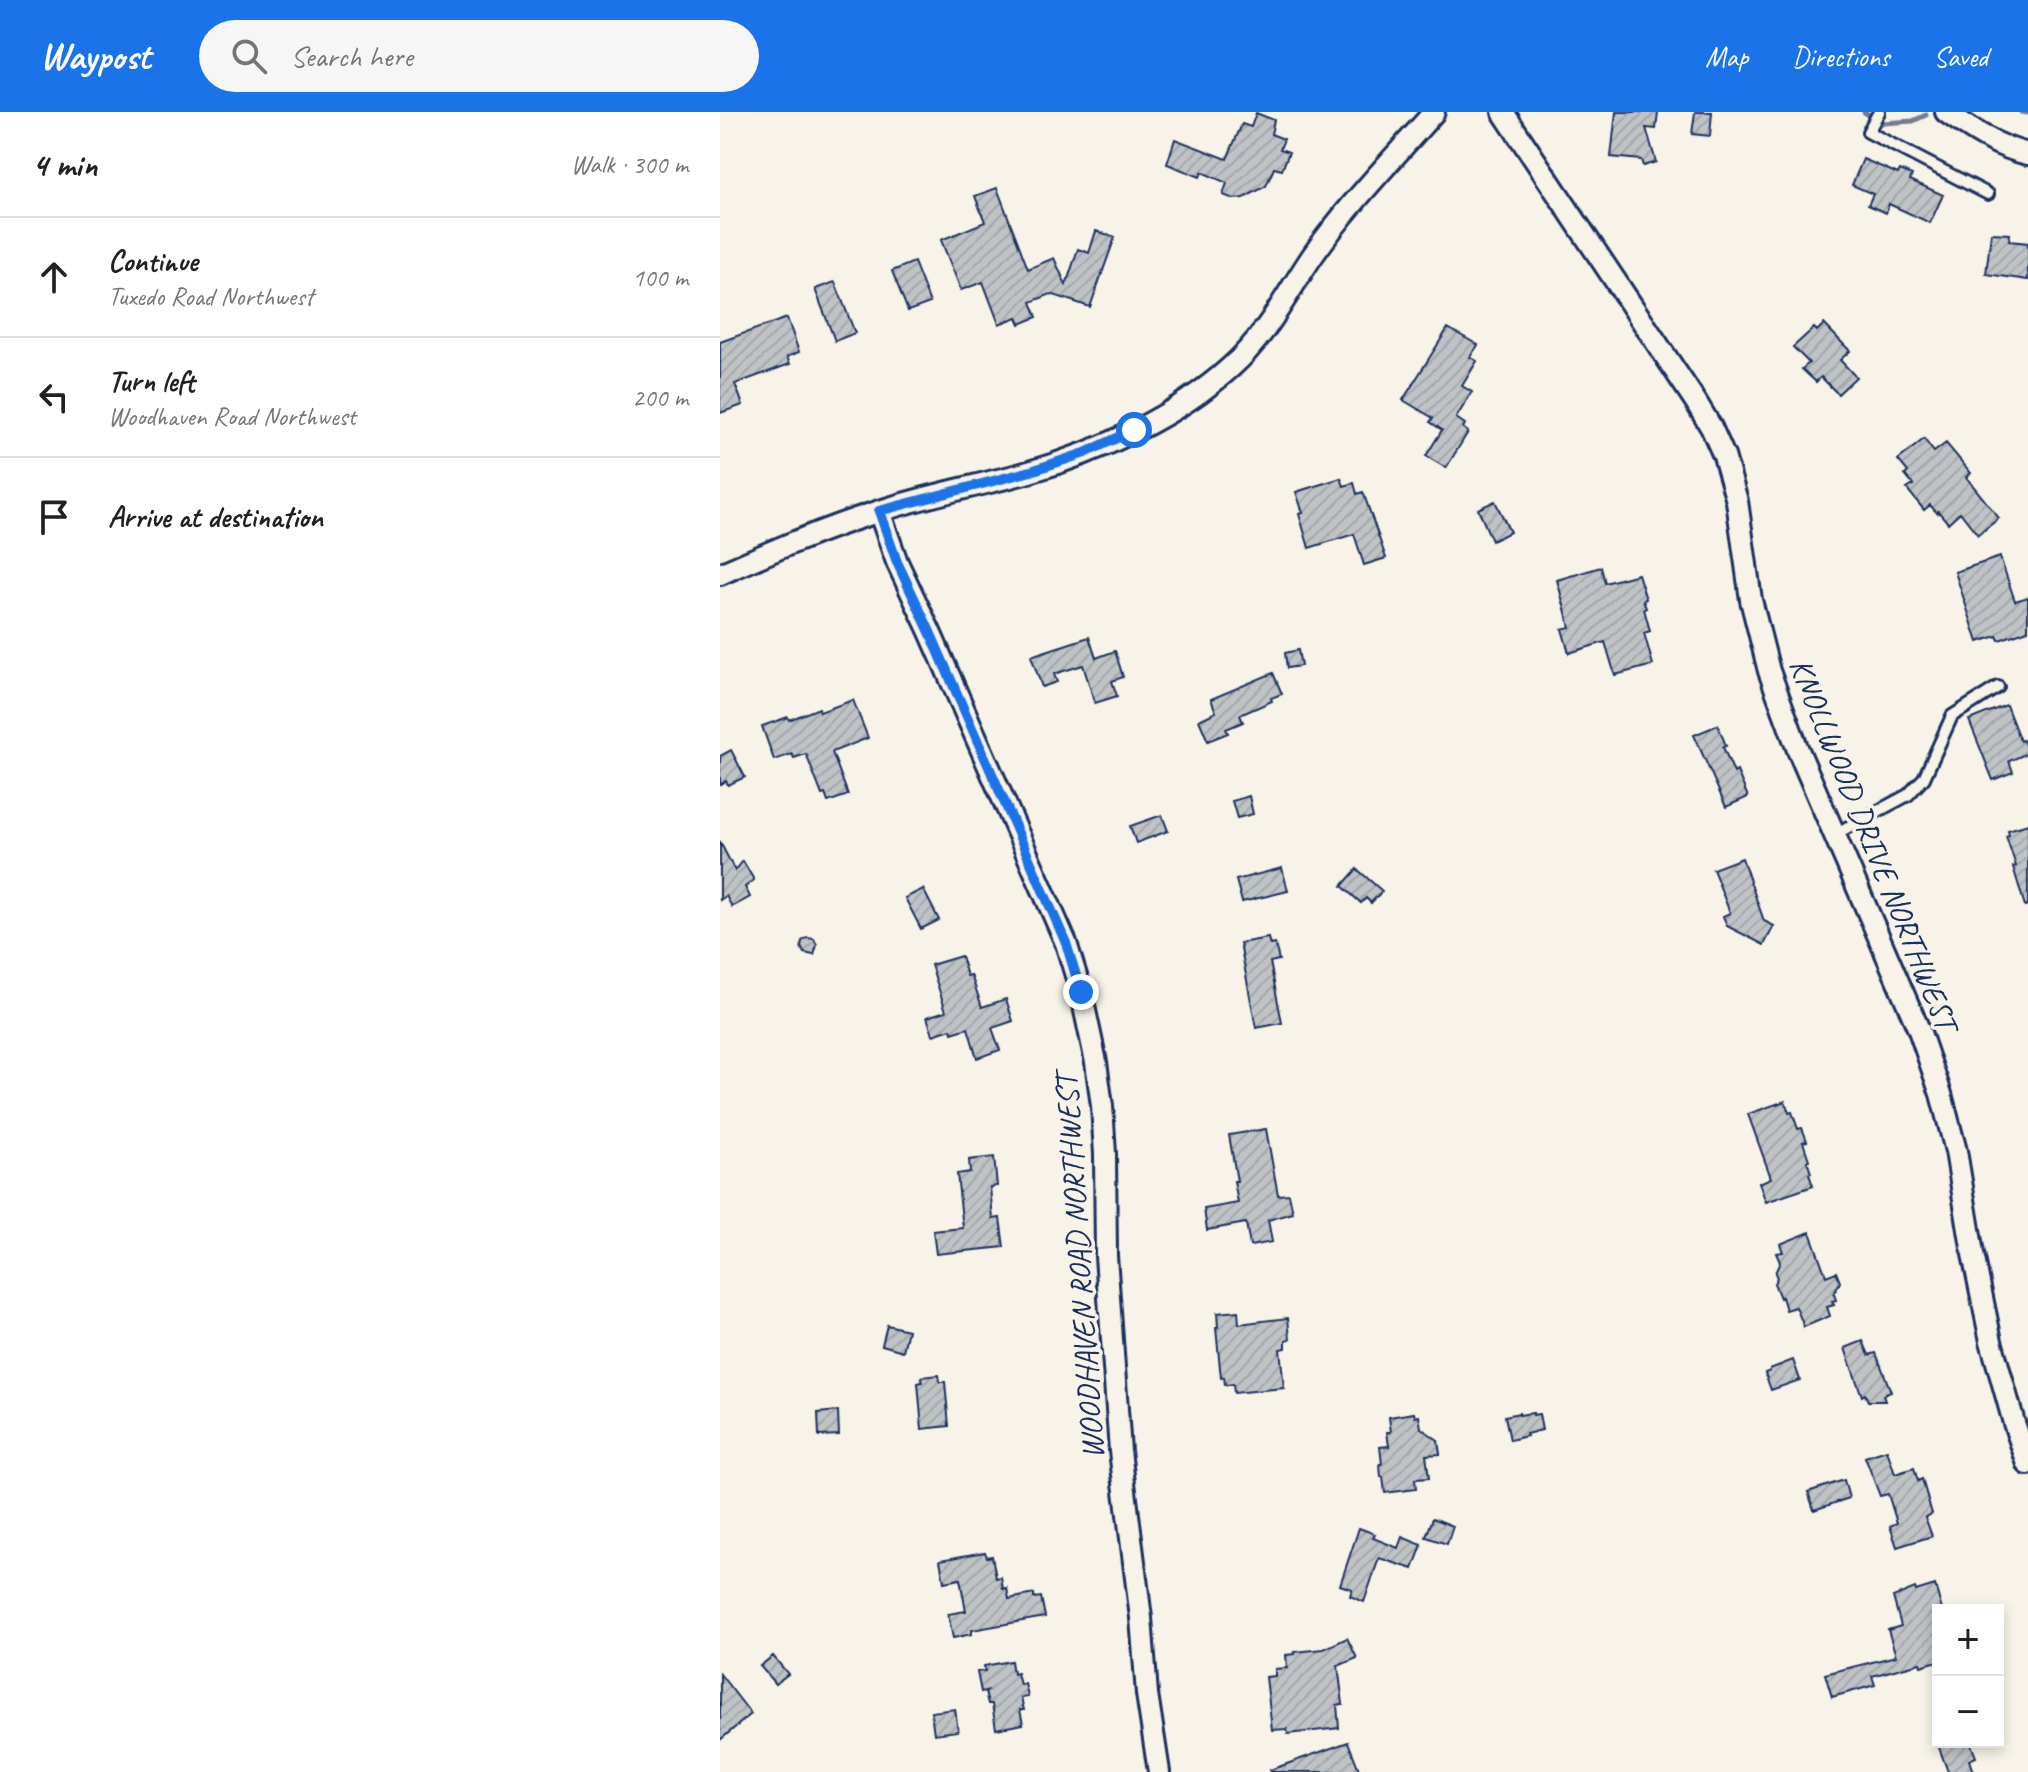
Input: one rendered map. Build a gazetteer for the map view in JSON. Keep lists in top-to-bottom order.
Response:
{
  "streets": {
    "street": ["KNOLLWOOD DRIVE NORTHWEST", "WOODHAVEN ROAD NORTHWEST"]
  },
  "page": {
    "header": "Waypost",
    "search": "Search here",
    "nav": ["Map", "Directions", "Saved"],
    "heading": ["4 min", "Walk · 300 m"],
    "list": [
      ["Continue", "Tuxedo Road Northwest", "100 m"],
      ["Turn left", "Woodhaven Road Northwest", "200 m"],
      "Arrive at destination"
    ],
    "map_buttons": ["+", "−"]
  }
}
